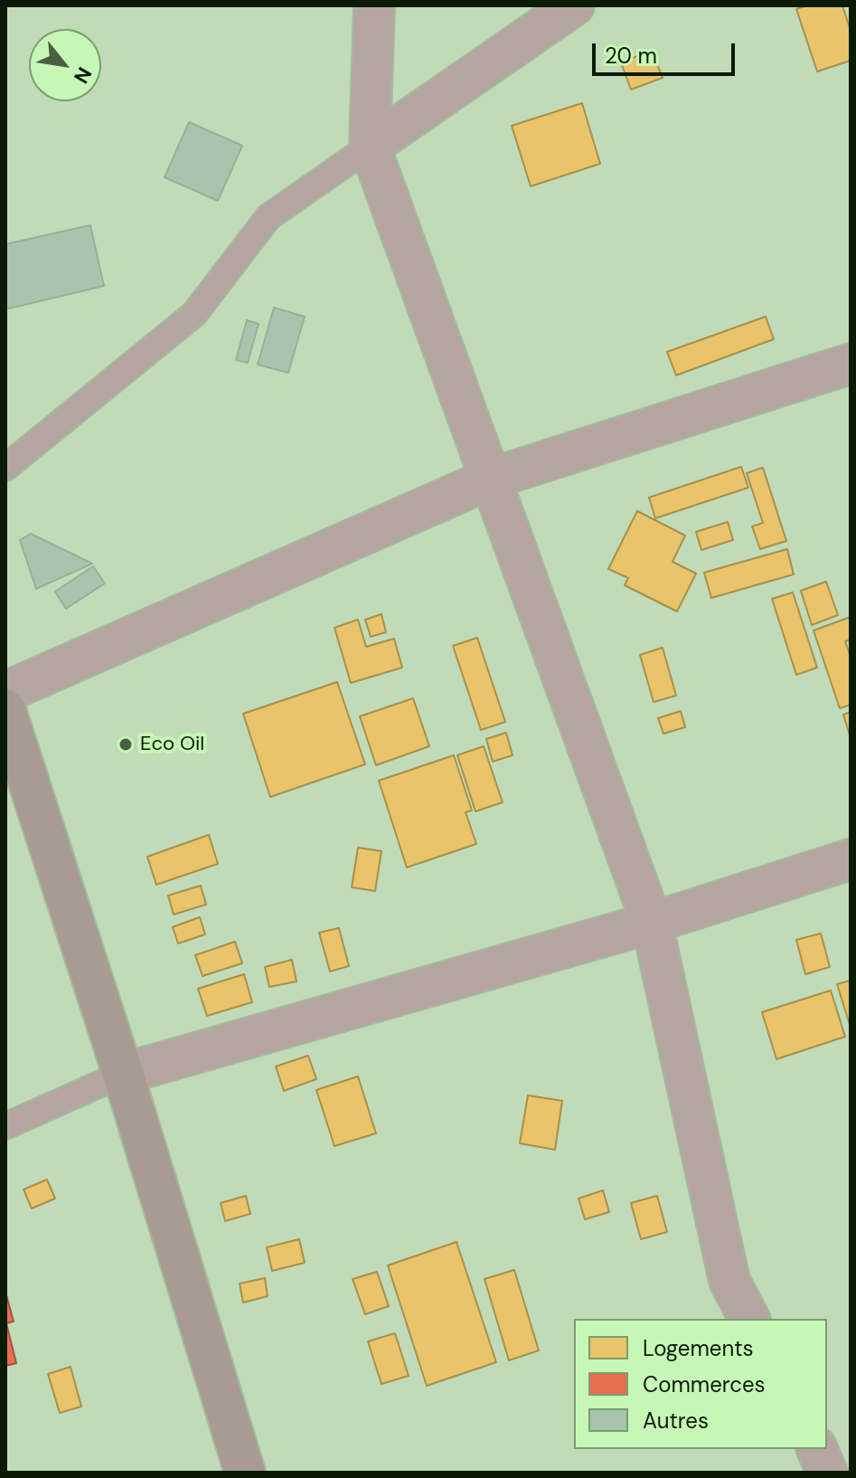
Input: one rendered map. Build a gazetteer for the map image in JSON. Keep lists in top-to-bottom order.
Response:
{
  "places": ["Eco Oil"],
  "legend": ["Logements", "Commerces", "Autres"],
  "scale_bar": "20 m",
  "north": "bottom right"
}
